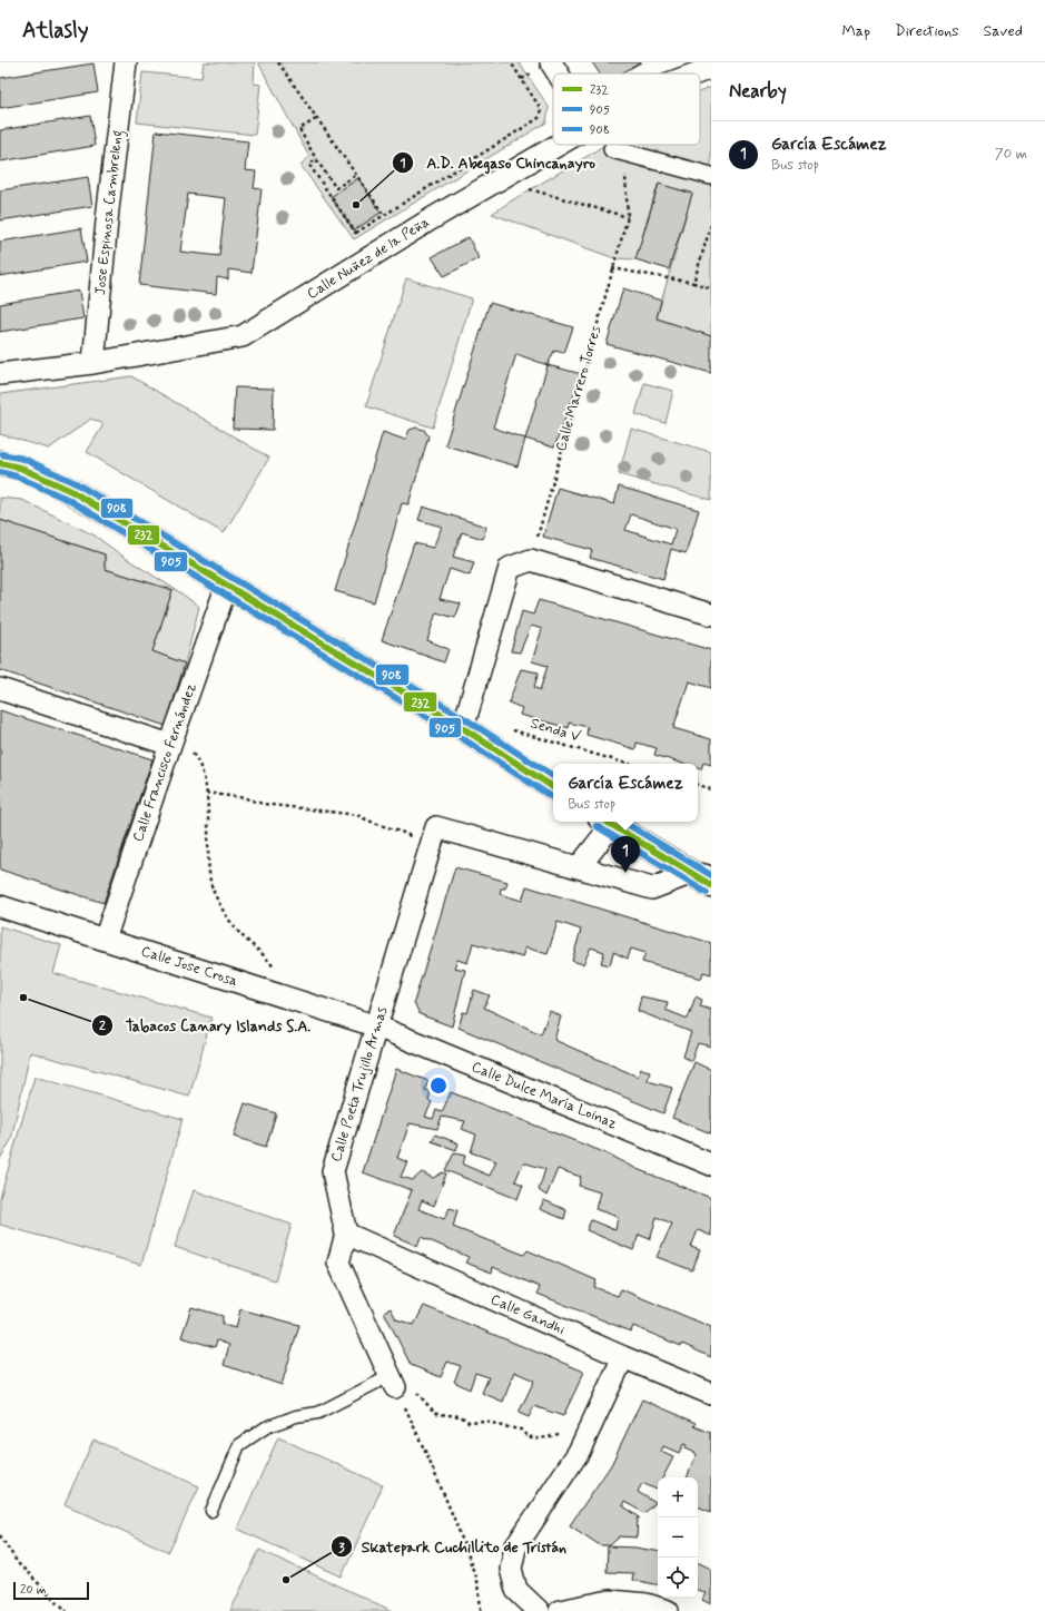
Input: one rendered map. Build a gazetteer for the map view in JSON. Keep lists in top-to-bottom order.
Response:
{
  "streets": {
    "street": [
      "Jose Espinosa Cambreleng",
      "Calle Nuñez de la Peña",
      "Calle Francisco Fernández",
      "Calle Jose Crosa",
      "Calle Poeta Trujillo Armas",
      "Calle Dulce María Loinaz",
      "Calle Gandhi"
    ],
    "path": ["Calle Marrero Torres", "Senda V"]
  },
  "crossings": [
    ["Jose Espinosa Cambreleng", "Calle Nuñez de la Peña"],
    ["Calle Nuñez de la Peña", "Calle Marrero Torres"],
    ["Calle Francisco Fernández", "Calle Jose Crosa"],
    ["Calle Jose Crosa", "Calle Poeta Trujillo Armas"],
    ["Calle Jose Crosa", "Calle Dulce María Loinaz"],
    ["Calle Poeta Trujillo Armas", "Calle Dulce María Loinaz"],
    ["Calle Poeta Trujillo Armas", "Calle Gandhi"]
  ],
  "places": ["A.D. Abegaso Chincanayro", "Tabacos Canary Islands S.A.", "Skatepark Cuchillito de Tristán"],
  "lines": ["transit line 908", "transit line 232", "transit line 905"],
  "legend": ["232", "905", "908"],
  "scale_bar": "20 m",
  "page": {
    "header": "Atlasly",
    "nav": ["Map", "Directions", "Saved"],
    "heading": "Nearby",
    "list": [
      {
        "mark": "1",
        "name": "García Escámez",
        "note": "Bus stop",
        "value": "70 m"
      }
    ],
    "popup": ["García Escámez", "Bus stop"],
    "pins": "1",
    "map_buttons": ["+", "−"],
    "scale": "20 m"
  }
}
